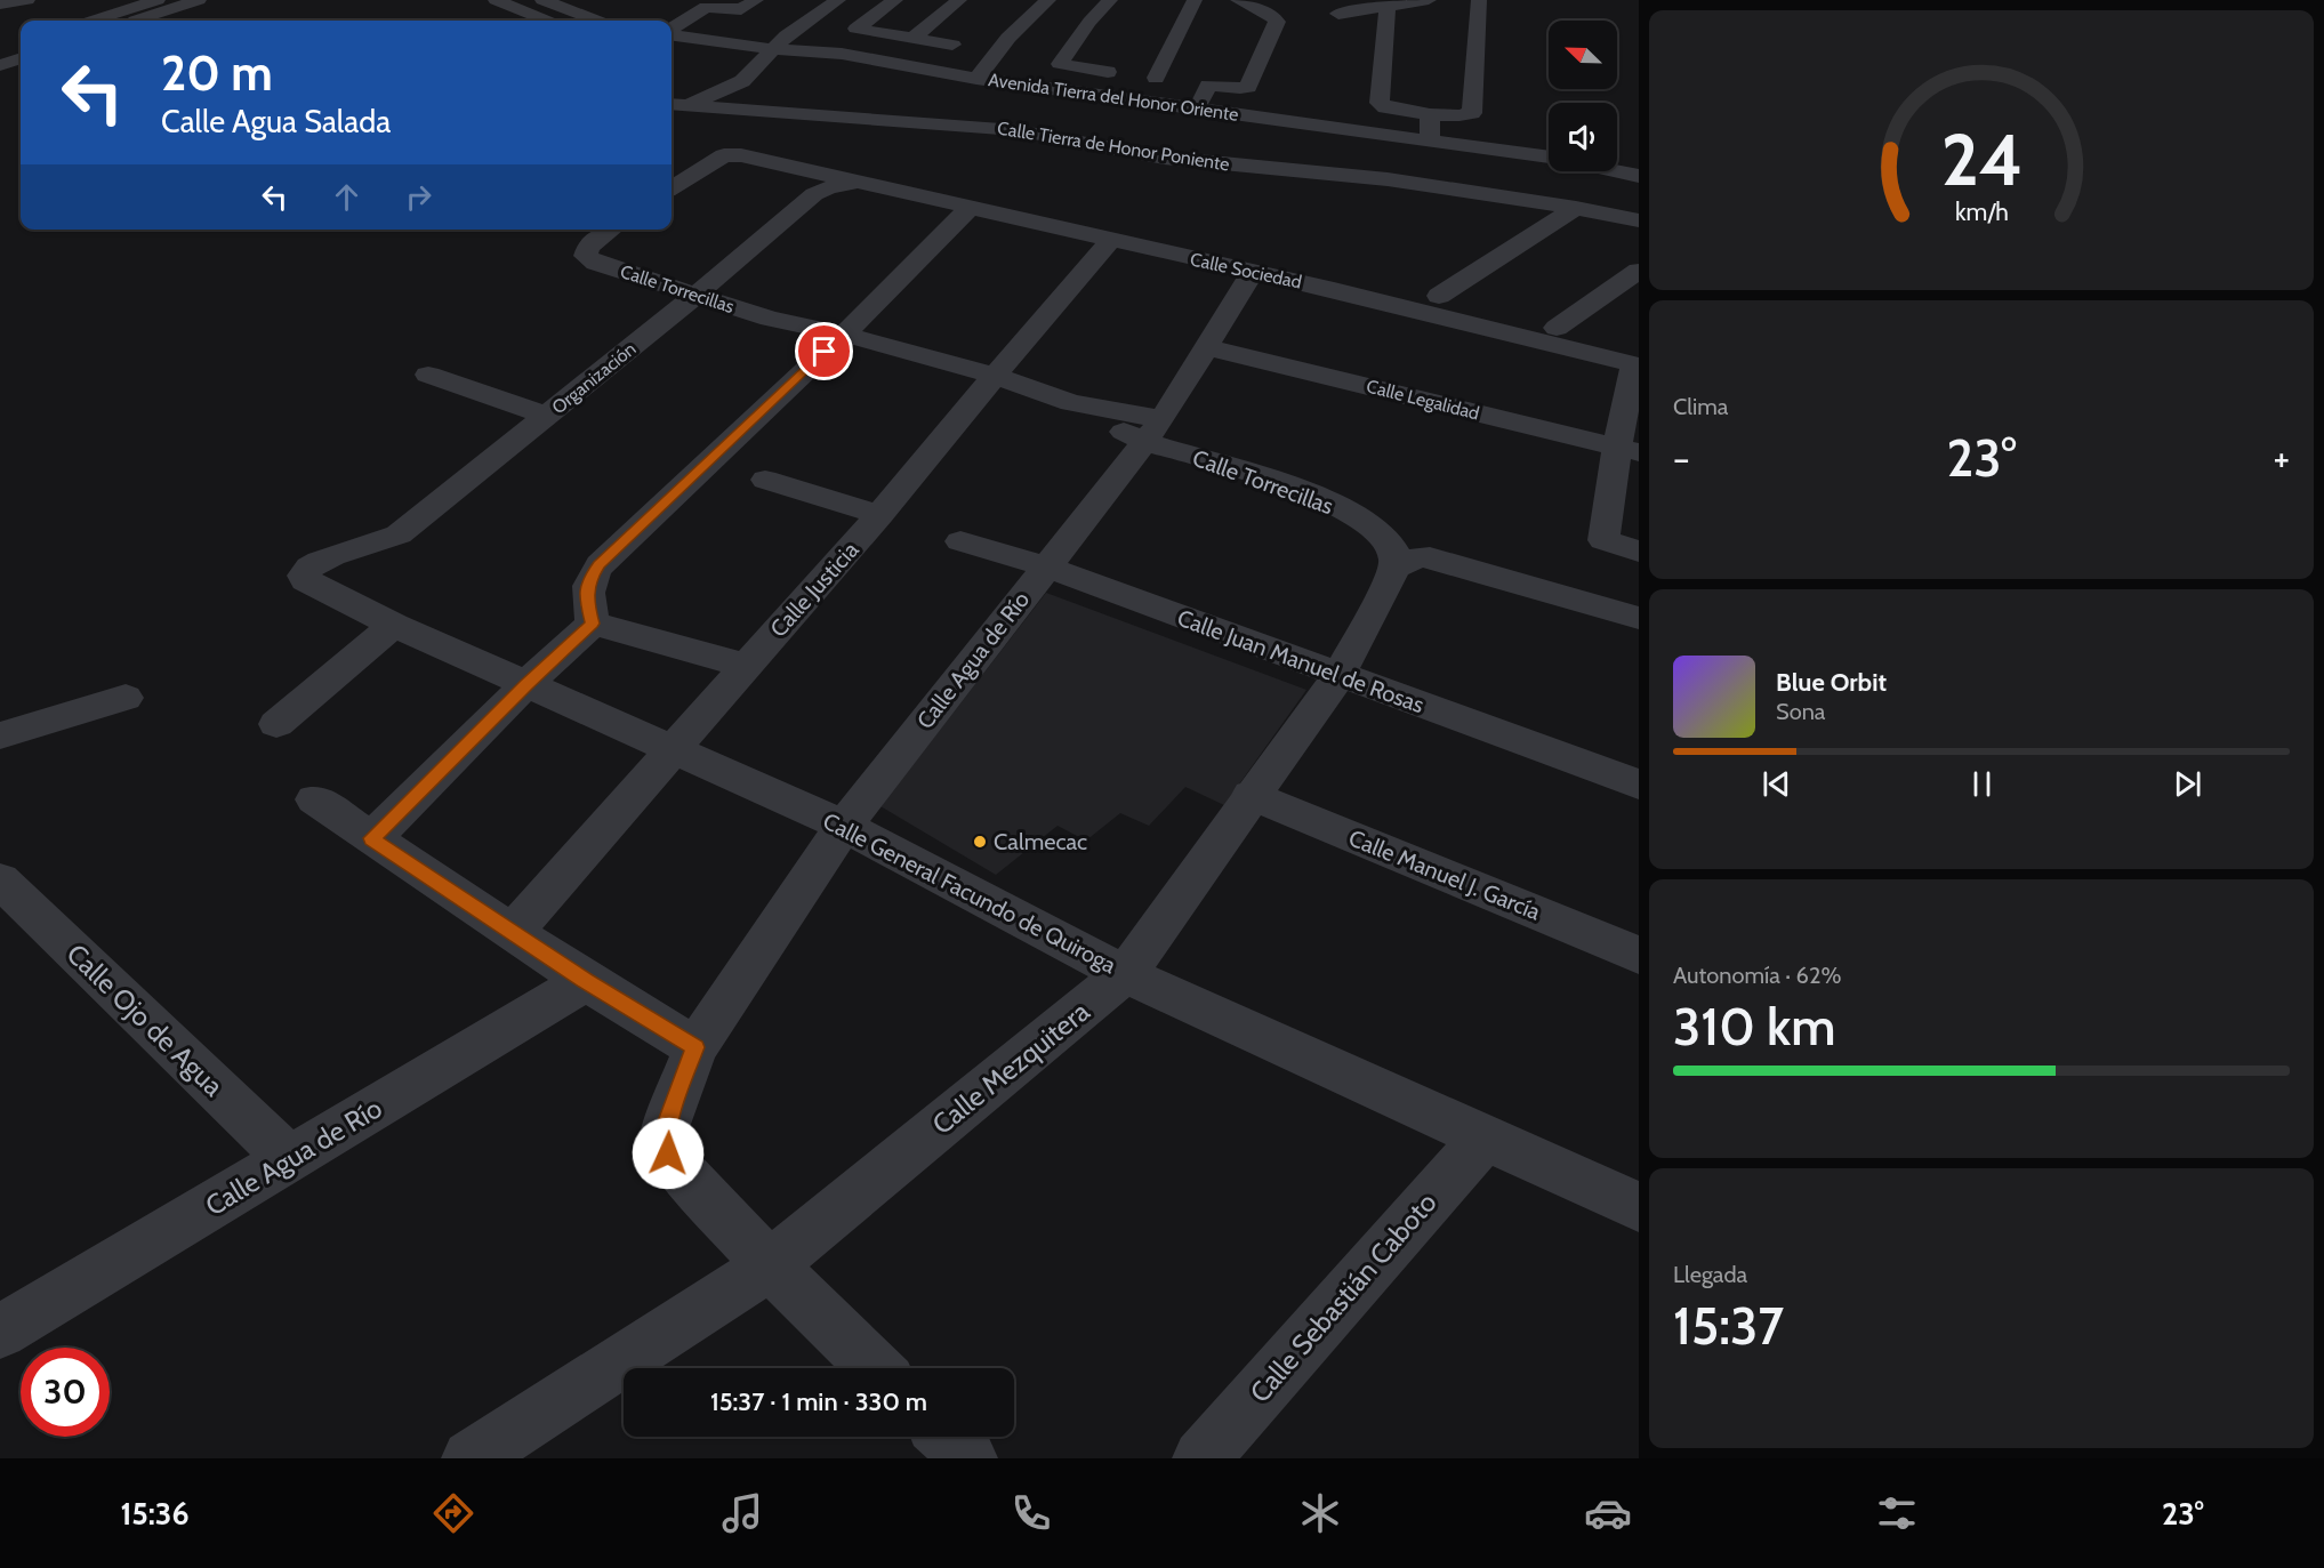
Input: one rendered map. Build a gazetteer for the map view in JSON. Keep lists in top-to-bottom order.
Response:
{
  "streets": {
    "street": [
      "Avenida Tierra del Honor Oriente",
      "Calle Tierra de Honor Poniente",
      "Calle Sociedad",
      "Calle Torrecillas",
      "Organización",
      "Calle Legalidad",
      "Calle Justicia",
      "Calle Agua de Río",
      "Calle Juan Manuel de Rosas",
      "Calle Manuel J. García",
      "Calle General Facundo de Quiroga",
      "Calle Ojo de Agua",
      "Calle Mezquitera",
      "Calle Sebastián Caboto"
    ]
  },
  "crossings": [
    ["Calle Sociedad", "Organización"],
    ["Calle Sociedad", "Calle Legalidad"],
    ["Calle Sociedad", "Calle Justicia"],
    ["Calle Sociedad", "Calle Agua de Río"],
    ["Calle Torrecillas", "Organización"],
    ["Calle Torrecillas", "Calle Justicia"],
    ["Calle Torrecillas", "Calle Agua de Río"],
    ["Calle Torrecillas", "Calle Mezquitera"],
    ["Organización", "Calle General Facundo de Quiroga"],
    ["Calle Legalidad", "Calle Agua de Río"],
    ["Calle Justicia", "Calle General Facundo de Quiroga"],
    ["Calle Agua de Río", "Calle Juan Manuel de Rosas"],
    ["Calle Agua de Río", "Calle General Facundo de Quiroga"],
    ["Calle Agua de Río", "Calle Ojo de Agua"],
    ["Calle Agua de Río", "Calle Mezquitera"],
    ["Calle Juan Manuel de Rosas", "Calle Mezquitera"],
    ["Calle Manuel J. García", "Calle Mezquitera"],
    ["Calle General Facundo de Quiroga", "Calle Mezquitera"],
    ["Calle General Facundo de Quiroga", "Calle Sebastián Caboto"]
  ],
  "places": ["Calmecac"],
  "north": "top left",
  "page": {
    "turn": ["20 m", "Calle Agua Salada"],
    "tile": [
      "Clima",
      ["Autonomía · 62%", "310 km"],
      ["Llegada", "15:37"]
    ],
    "heat": ["−", "23°", "+"],
    "song": ["Blue Orbit", "Sona"],
    "limit": "30",
    "trip": "15:37 · 1 min · 330 m",
    "tabs": ["15:36", "23°"],
    "gauge": ["24", "km/h"]
  }
}
